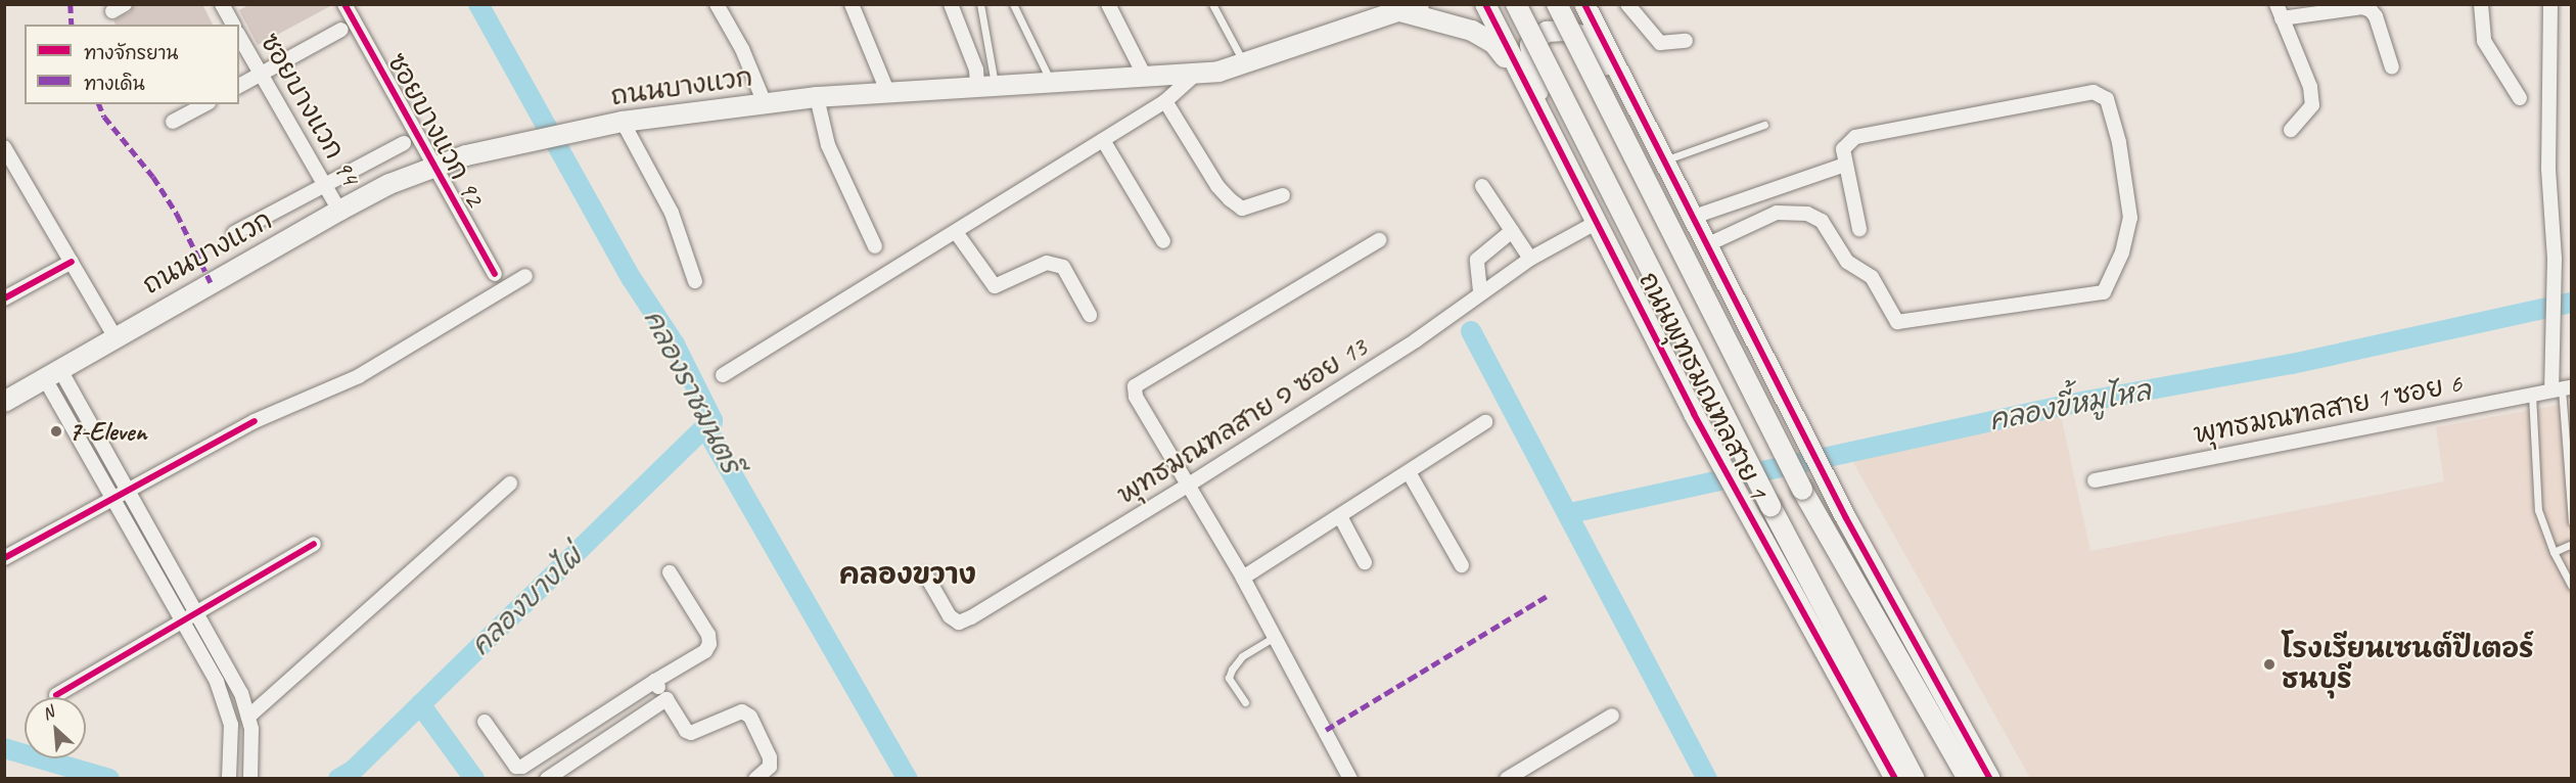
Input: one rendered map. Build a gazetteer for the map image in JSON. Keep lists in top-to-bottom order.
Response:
{
  "streets": {
    "main road": ["ถนนบางแวก", "ถนนพุทธมณฑลสาย 1"],
    "street": [
      "ซอยบางแวก 94",
      "ซอยบางแวก 92",
      "พุทธมณฑลสาย 1 ซอย 6",
      "พุทธมณฑลสาย ๑ ซอย 13"
    ]
  },
  "crossings": [
    ["ถนนบางแวก", "ซอยบางแวก 94"],
    ["ถนนบางแวก", "ซอยบางแวก 92"],
    ["ถนนพุทธมณฑลสาย 1", "พุทธมณฑลสาย ๑ ซอย 13"]
  ],
  "districts": ["คลองขวาง"],
  "water": ["คลองราชมนตรี", "คลองขี้หมูไหล", "คลองบางไผ่"],
  "places": ["7-Eleven", "โรงเรียนเซนต์ปีเตอร์ ธนบุรี"],
  "legend": ["ทางจักรยาน", "ทางเดิน"],
  "north": "top left"
}
